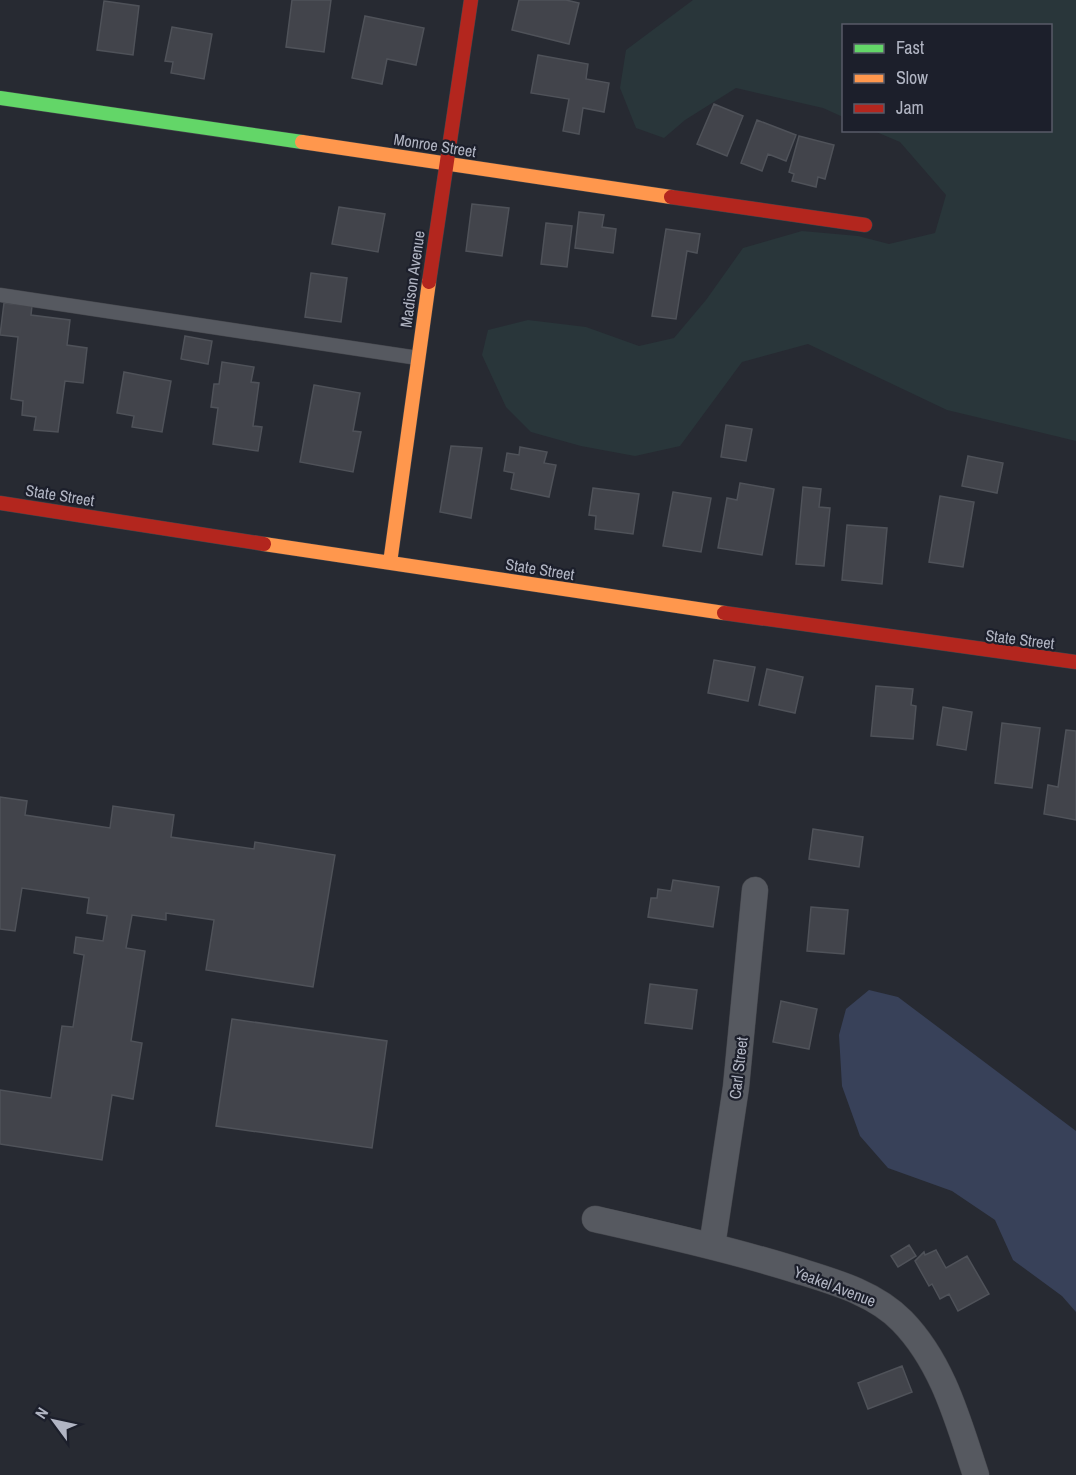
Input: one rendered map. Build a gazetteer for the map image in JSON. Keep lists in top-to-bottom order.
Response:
{
  "streets": {
    "street": [
      "Monroe Street",
      "Madison Avenue",
      "State Street",
      "Carl Street",
      "Yeakel Avenue"
    ]
  },
  "crossings": [
    ["Monroe Street", "Madison Avenue"],
    ["Madison Avenue", "State Street"],
    ["Carl Street", "Yeakel Avenue"]
  ],
  "legend": ["Fast", "Slow", "Jam"],
  "north": "top left"
}
